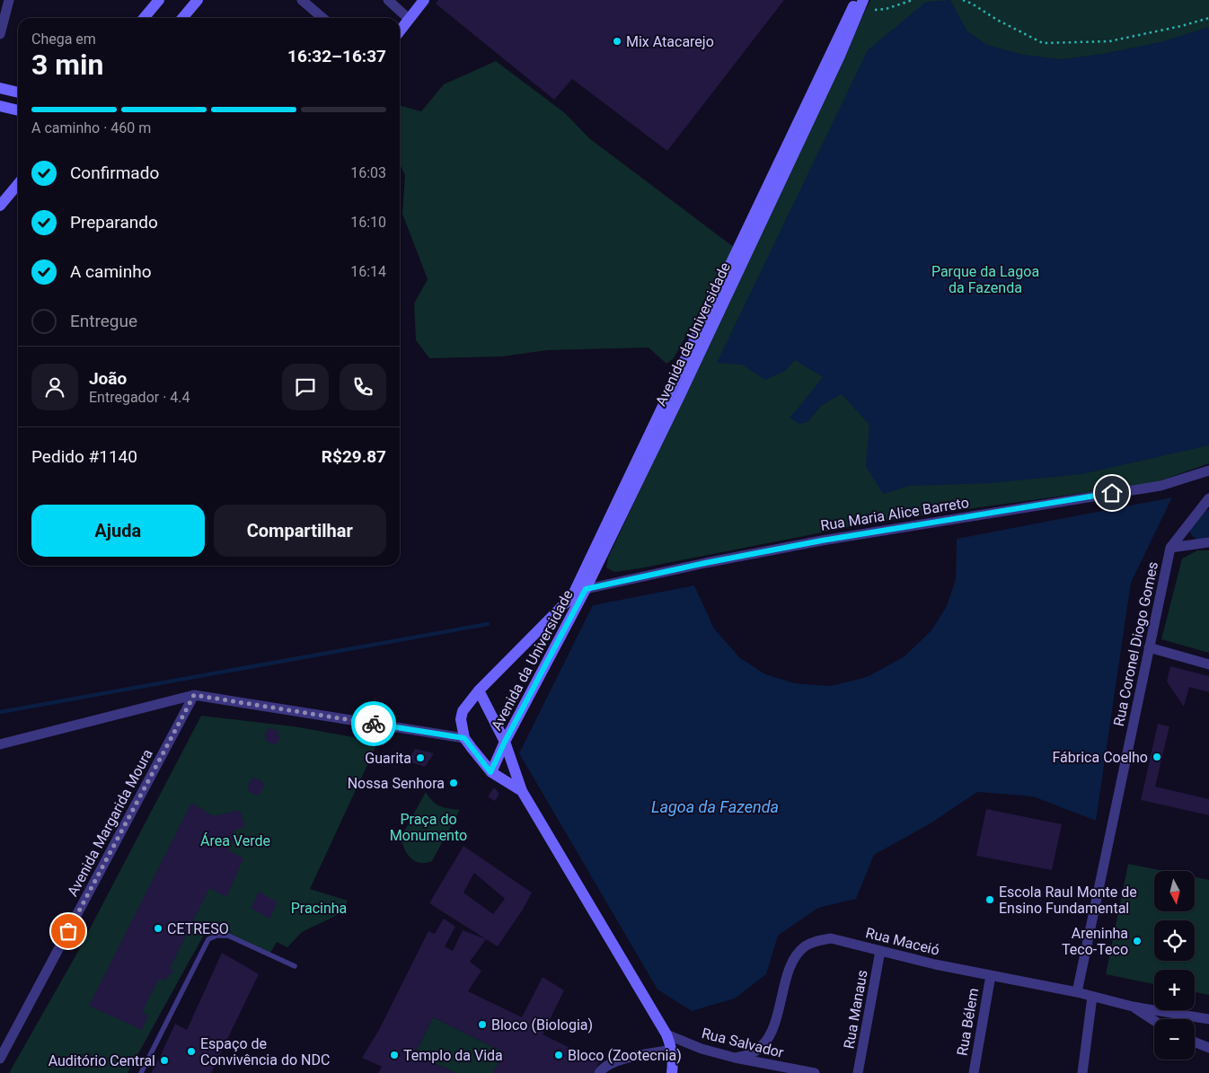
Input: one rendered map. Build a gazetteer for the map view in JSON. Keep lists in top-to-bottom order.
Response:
{
  "streets": {
    "main road": ["Avenida da Universidade"],
    "street": [
      "Rua Maria Alice Barreto",
      "Rua Coronel Diogo Gomes",
      "Avenida Margarida Moura",
      "Rua Maceió",
      "Rua Manaus",
      "Rua Bélem",
      "Rua Salvador"
    ]
  },
  "crossings": [
    ["Avenida da Universidade", "Rua Maria Alice Barreto"],
    ["Rua Coronel Diogo Gomes", "Rua Maceió"],
    ["Rua Maceió", "Rua Manaus"],
    ["Rua Maceió", "Rua Bélem"],
    ["Rua Maceió", "Rua Salvador"]
  ],
  "water": ["Lagoa da Fazenda"],
  "parks": [
    "Parque da Lagoa da Fazenda",
    "Praça do Monumento",
    "Área Verde",
    "Pracinha"
  ],
  "places": [
    "Mix Atacarejo",
    "Fábrica Coelho",
    "Guarita",
    "Nossa Senhora",
    "Escola Raul Monte de Ensino Fundamental",
    "CETRESO",
    "Areninha Teco-Teco",
    "Bloco (Biologia)",
    "Espaço de Convivência do NDC",
    "Templo da Vida",
    "Bloco (Zootecnia)",
    "Auditório Central"
  ],
  "north": "bottom",
  "page": {
    "heading": ["3 min", "Chega em", "16:32–16:37"],
    "panel": [
      "João",
      "Entregador · 4.4",
      "Pedido #1140",
      "R$29.87"
    ],
    "bar": "A caminho · 460 m",
    "list": [
      ["Confirmado", "16:03"],
      ["Preparando", "16:10"],
      ["A caminho", "16:14"],
      "Entregue"
    ],
    "buttons": ["Ajuda", "Compartilhar"],
    "map_buttons": ["+", "−"]
  }
}
